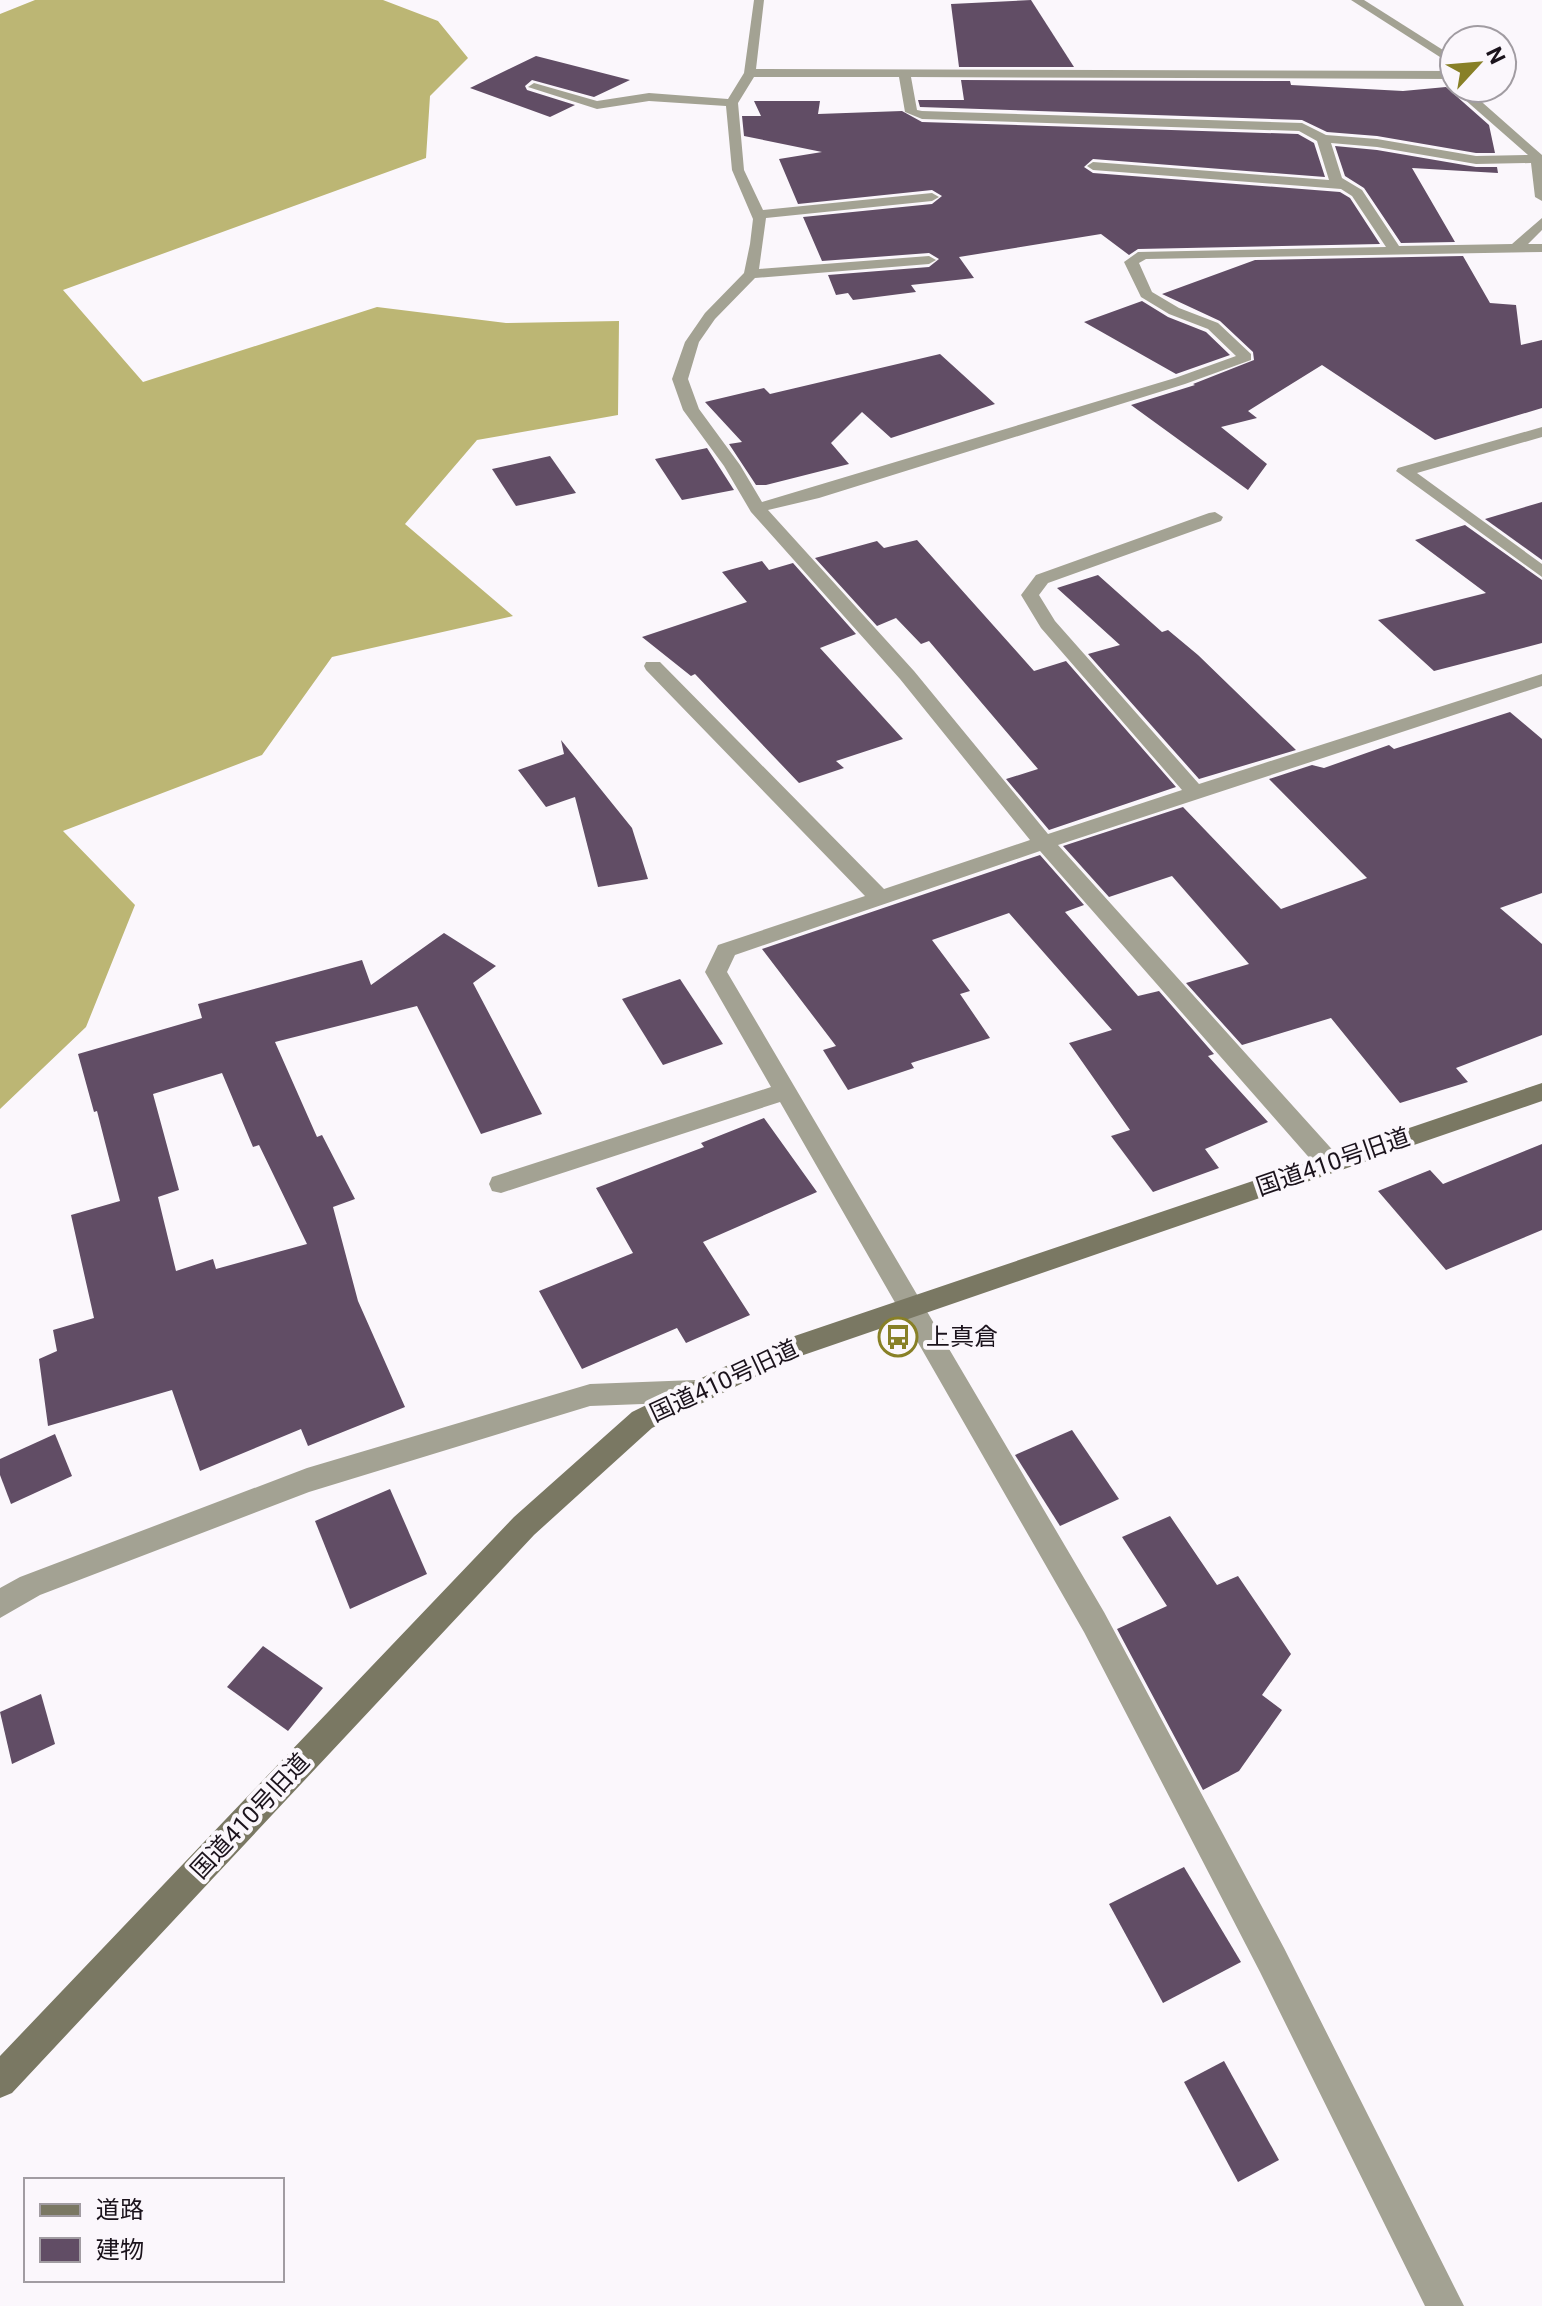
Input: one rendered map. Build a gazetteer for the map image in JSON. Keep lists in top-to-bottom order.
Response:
{
  "streets": {
    "street": ["国道410号旧道"]
  },
  "places": {
    "bus stop": ["上真倉"]
  },
  "legend": ["道路", "建物"],
  "north": "top right"
}
